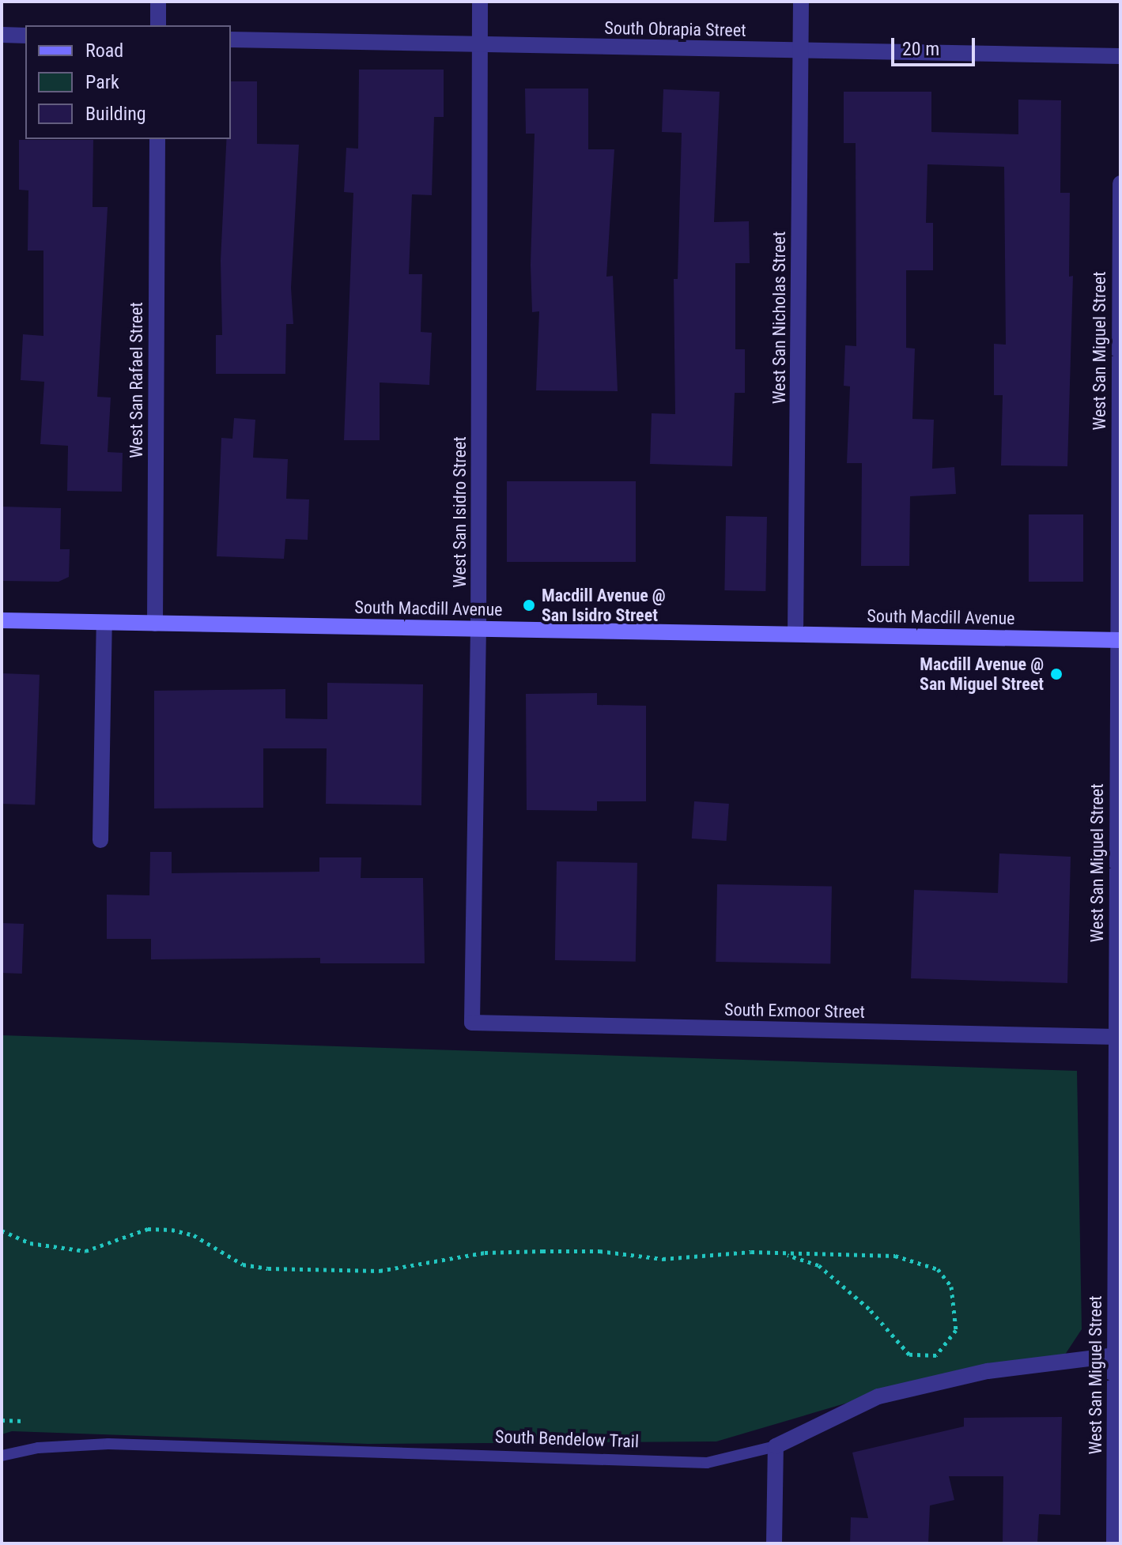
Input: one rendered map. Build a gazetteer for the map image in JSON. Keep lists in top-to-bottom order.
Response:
{
  "streets": {
    "street": [
      "South Obrapia Street",
      "West San Nicholas Street",
      "West San Miguel Street",
      "West San Rafael Street",
      "West San Isidro Street",
      "South Macdill Avenue",
      "South Exmoor Street",
      "South Bendelow Trail"
    ]
  },
  "crossings": [
    ["South Obrapia Street", "West San Nicholas Street"],
    ["South Obrapia Street", "West San Isidro Street"],
    ["West San Nicholas Street", "South Macdill Avenue"],
    ["West San Miguel Street", "South Macdill Avenue"],
    ["West San Miguel Street", "South Exmoor Street"],
    ["West San Miguel Street", "South Bendelow Trail"],
    ["West San Rafael Street", "South Macdill Avenue"],
    ["West San Isidro Street", "South Macdill Avenue"],
    ["West San Isidro Street", "South Exmoor Street"]
  ],
  "places": ["Macdill Avenue @ San Isidro Street", "Macdill Avenue @ San Miguel Street"],
  "legend": ["Road", "Park", "Building"],
  "scale_bar": "20 m"
}
